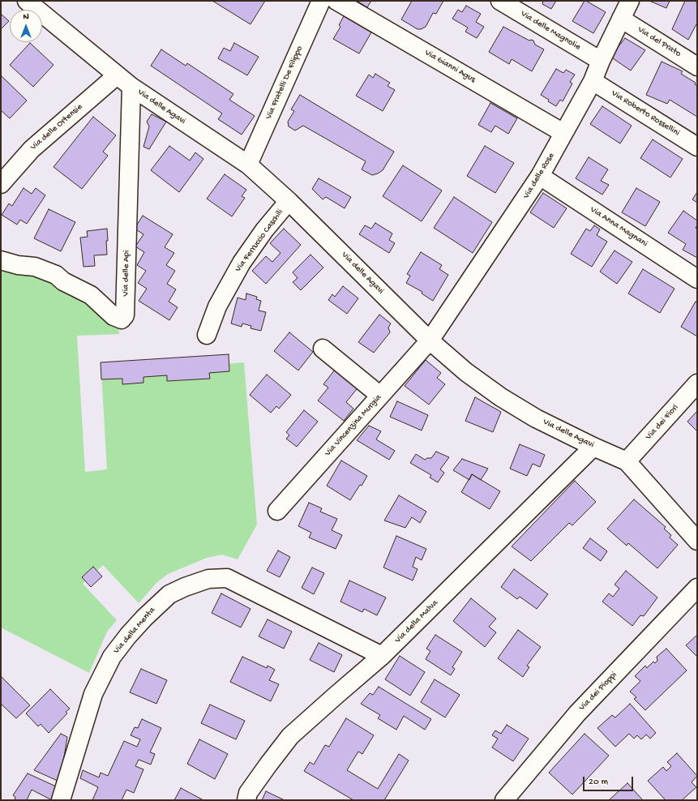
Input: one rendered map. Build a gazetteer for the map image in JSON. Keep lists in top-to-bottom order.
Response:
{
  "streets": {
    "street": [
      "Via delle Magnolie",
      "Via del Prato",
      "Via Gianni Agus",
      "Via Fratelli De Filippo",
      "Via delle Agavi",
      "Via Roberto Rossellini",
      "Via delle Ortensie",
      "Via delle Rose",
      "Via Anna Magnani",
      "Via Ferruccio Caschili",
      "Via delle Api",
      "Via dei Fiori",
      "Via Vincenzina Murgia",
      "Via della Malva",
      "Via della Menta",
      "Via dei Pioppi"
    ]
  },
  "crossings": [
    ["Via delle Magnolie", "Via delle Rose"],
    ["Via del Prato", "Via delle Rose"],
    ["Via Gianni Agus", "Via delle Rose"],
    ["Via Fratelli De Filippo", "Via delle Agavi"],
    ["Via delle Agavi", "Via delle Ortensie"],
    ["Via delle Agavi", "Via delle Rose"],
    ["Via delle Agavi", "Via Ferruccio Caschili"],
    ["Via delle Agavi", "Via delle Api"],
    ["Via delle Agavi", "Via dei Fiori"],
    ["Via delle Agavi", "Via Vincenzina Murgia"],
    ["Via delle Agavi", "Via della Malva"],
    ["Via Roberto Rossellini", "Via delle Rose"],
    ["Via delle Rose", "Via Anna Magnani"],
    ["Via delle Rose", "Via Vincenzina Murgia"],
    ["Via della Malva", "Via della Menta"]
  ],
  "scale_bar": "20 m",
  "north": "top"
}
